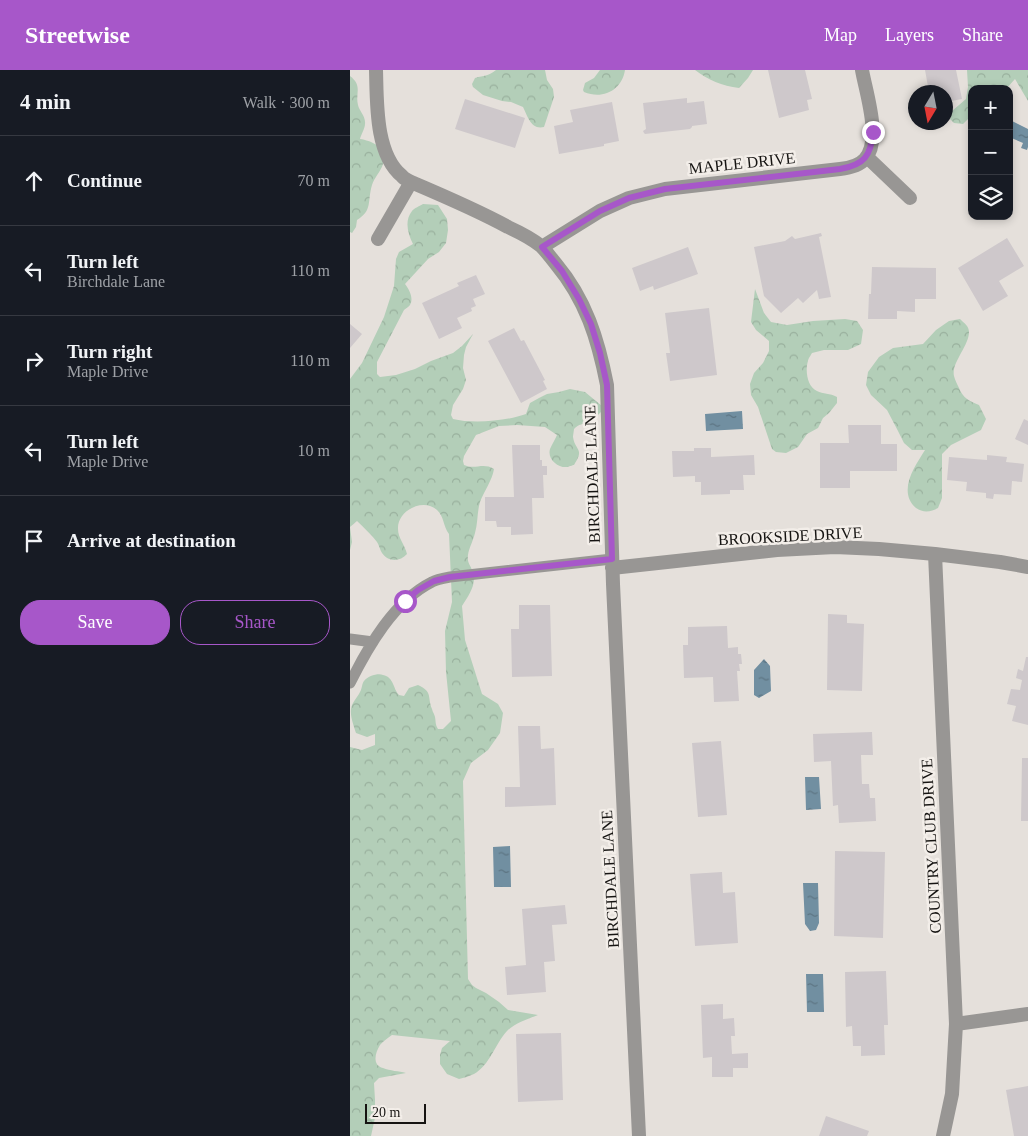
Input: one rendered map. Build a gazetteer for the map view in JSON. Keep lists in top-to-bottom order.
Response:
{
  "streets": {
    "street": [
      "MAPLE DRIVE",
      "BIRCHDALE LANE",
      "BROOKSIDE DRIVE",
      "COUNTRY CLUB DRIVE"
    ]
  },
  "crossings": [
    ["MAPLE DRIVE", "BIRCHDALE LANE"],
    ["BIRCHDALE LANE", "BROOKSIDE DRIVE"],
    ["BROOKSIDE DRIVE", "COUNTRY CLUB DRIVE"]
  ],
  "scale_bar": "20 m",
  "north": "bottom",
  "page": {
    "header": "Streetwise",
    "nav": ["Map", "Layers", "Share"],
    "heading": ["4 min", "Walk · 300 m"],
    "map_buttons": ["+", "−"],
    "list": [
      ["Continue", "70 m"],
      ["Turn left", "Birchdale Lane", "110 m"],
      ["Turn right", "Maple Drive", "110 m"],
      ["Turn left", "Maple Drive", "10 m"],
      "Arrive at destination"
    ],
    "buttons": ["Save", "Share"],
    "scale": "20 m"
  }
}
